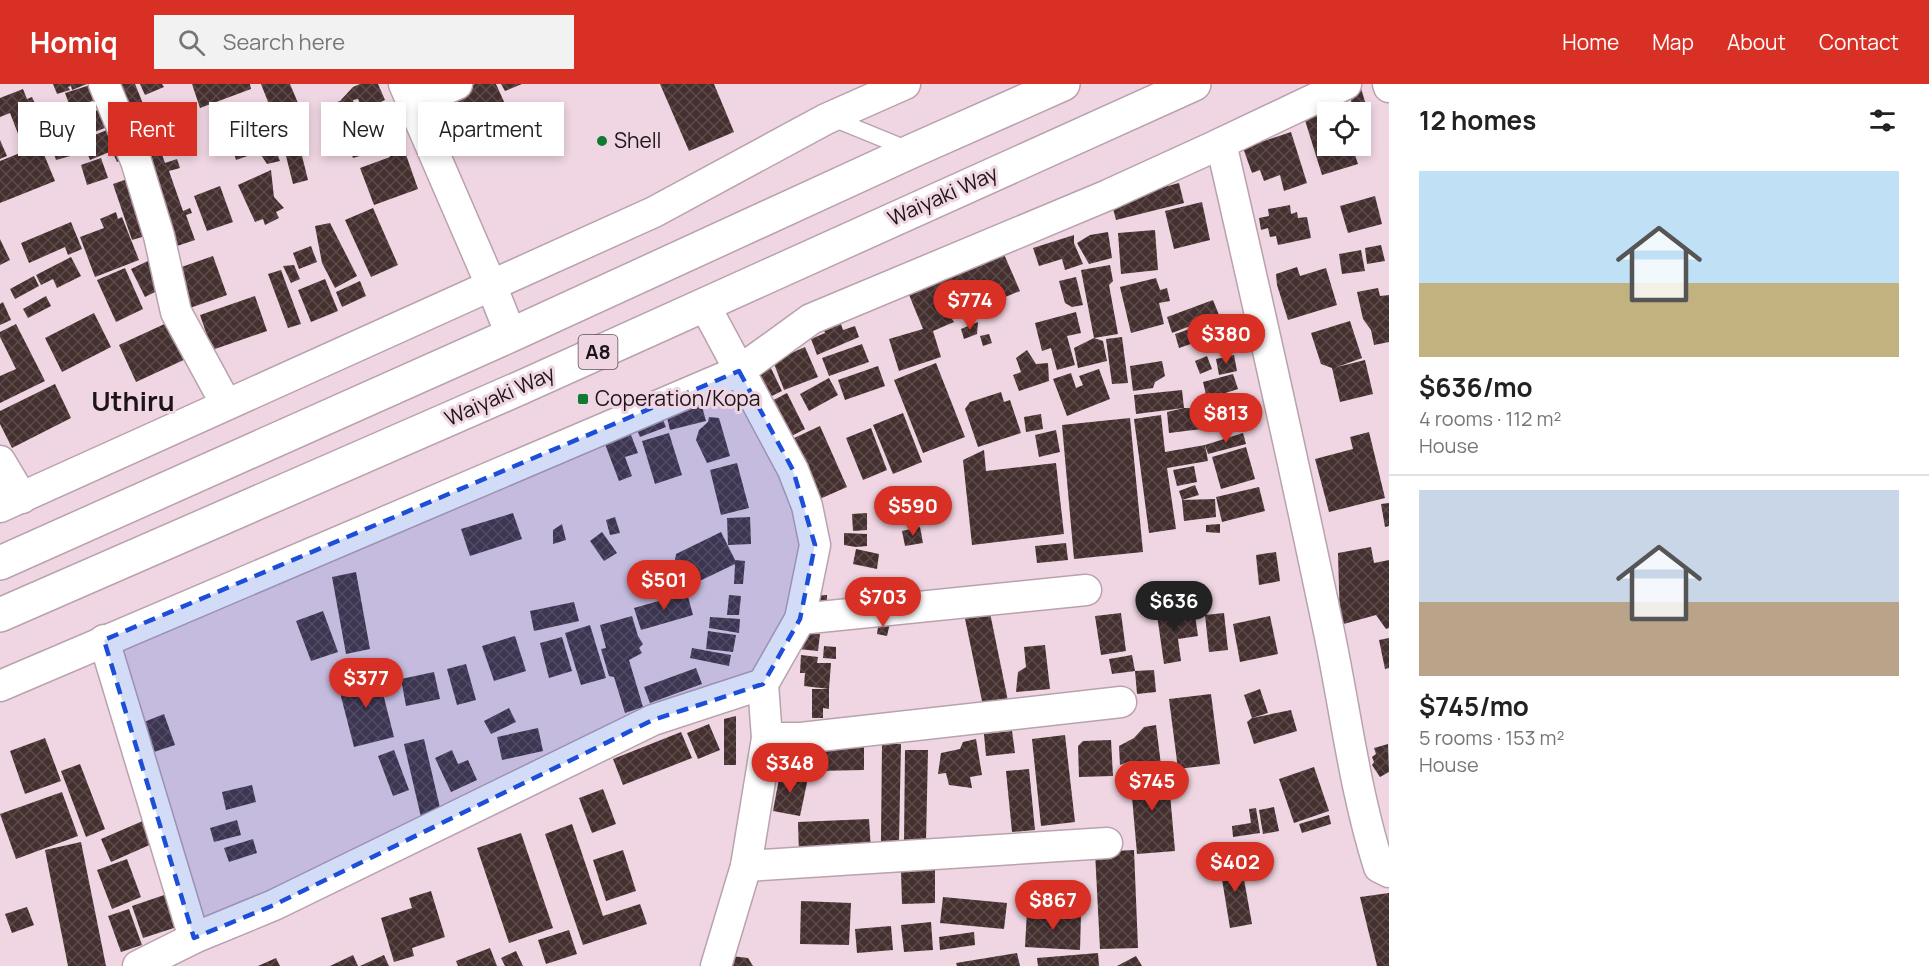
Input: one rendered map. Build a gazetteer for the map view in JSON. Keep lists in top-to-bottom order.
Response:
{
  "streets": {
    "highway": ["Waiyaki Way", "A8"]
  },
  "districts": ["Uthiru"],
  "places": {
    "other": ["Shell"],
    "transit": ["Coperation/Kopa"]
  },
  "page": {
    "header": "Homiq",
    "search": "Search here",
    "nav": [
      "Home",
      "Map",
      "About",
      "Contact"
    ],
    "heading": "12 homes",
    "chip": [
      "Buy",
      "Rent",
      "Filters",
      "New",
      "Apartment"
    ],
    "list": [
      {
        "name": "$636/mo",
        "note": "4 rooms · 112 m² · House"
      },
      {
        "name": "$745/mo",
        "note": "5 rooms · 153 m² · House"
      }
    ],
    "price": [
      "$774",
      "$380",
      "$813",
      "$590",
      "$501",
      "$703",
      "$636",
      "$377",
      "$348",
      "$745",
      "$402",
      "$867"
    ]
  }
}
